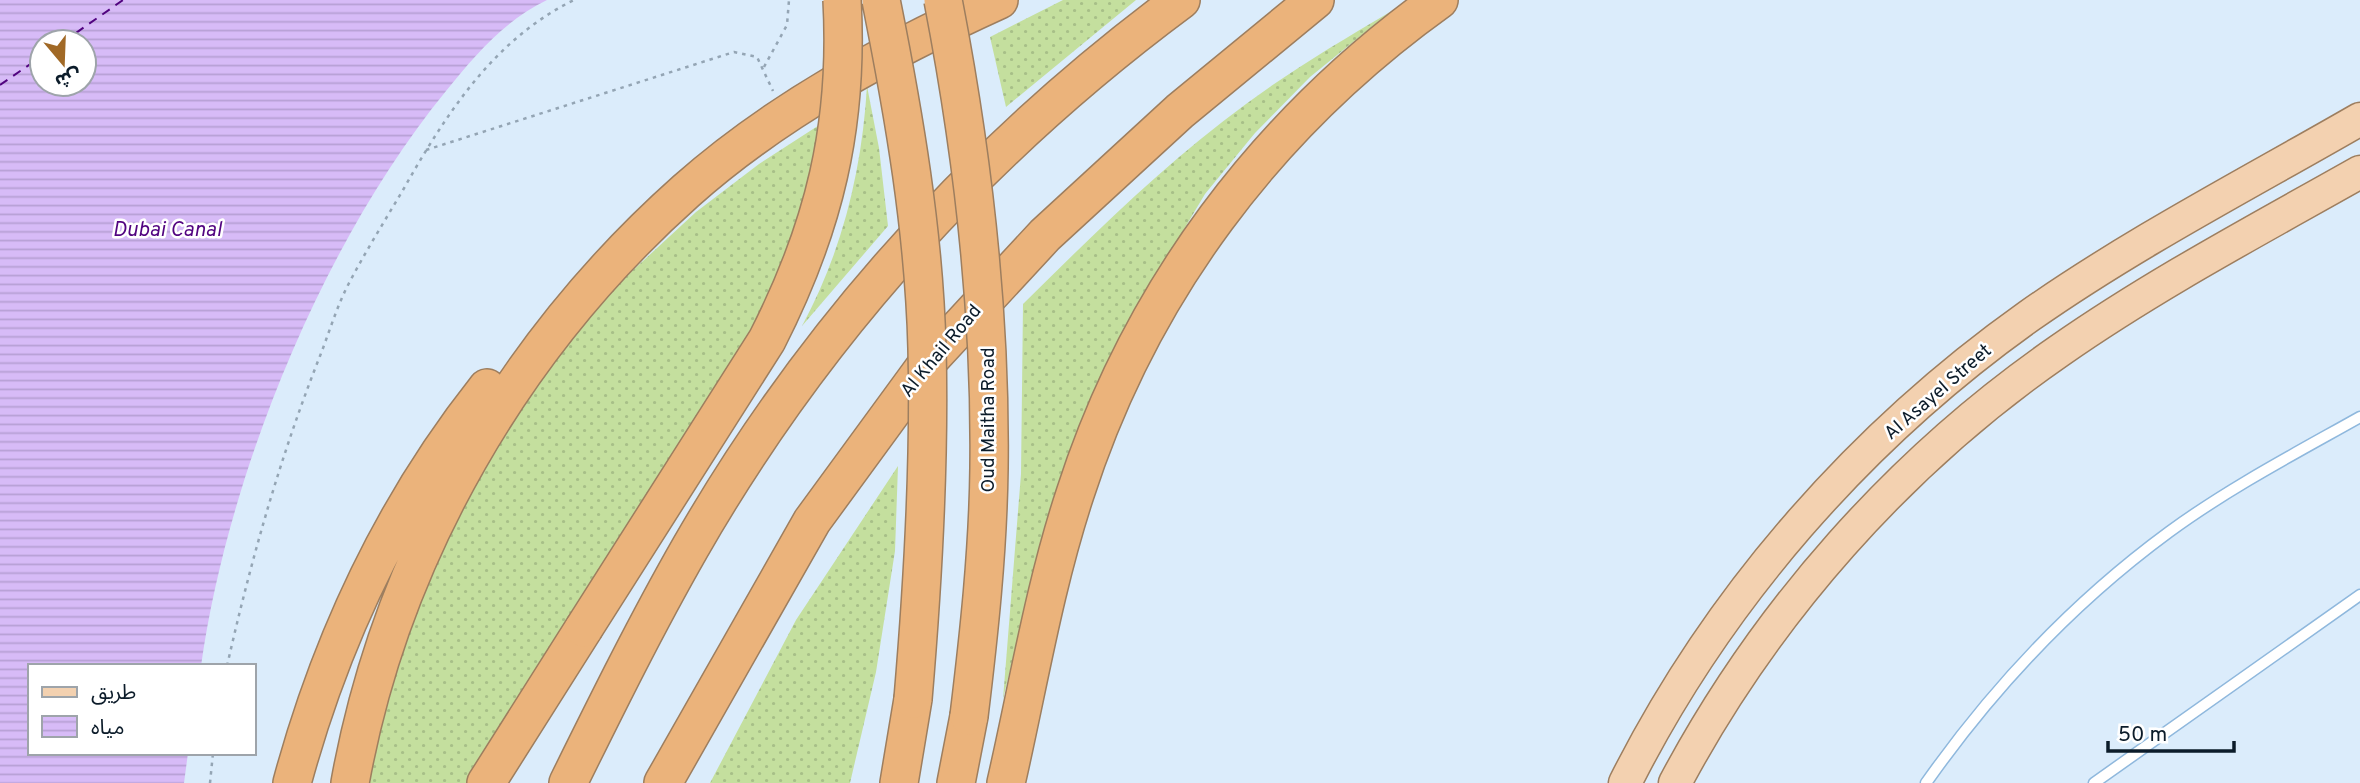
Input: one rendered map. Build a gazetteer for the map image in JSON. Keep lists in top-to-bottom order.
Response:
{
  "streets": {
    "highway": ["Al Khail Road", "Oud Maitha Road"],
    "main road": ["Al Asayel Street"]
  },
  "water": ["Dubai Canal"],
  "legend": ["طريق", "مياه"],
  "scale_bar": "50 m",
  "north": "bottom"
}
